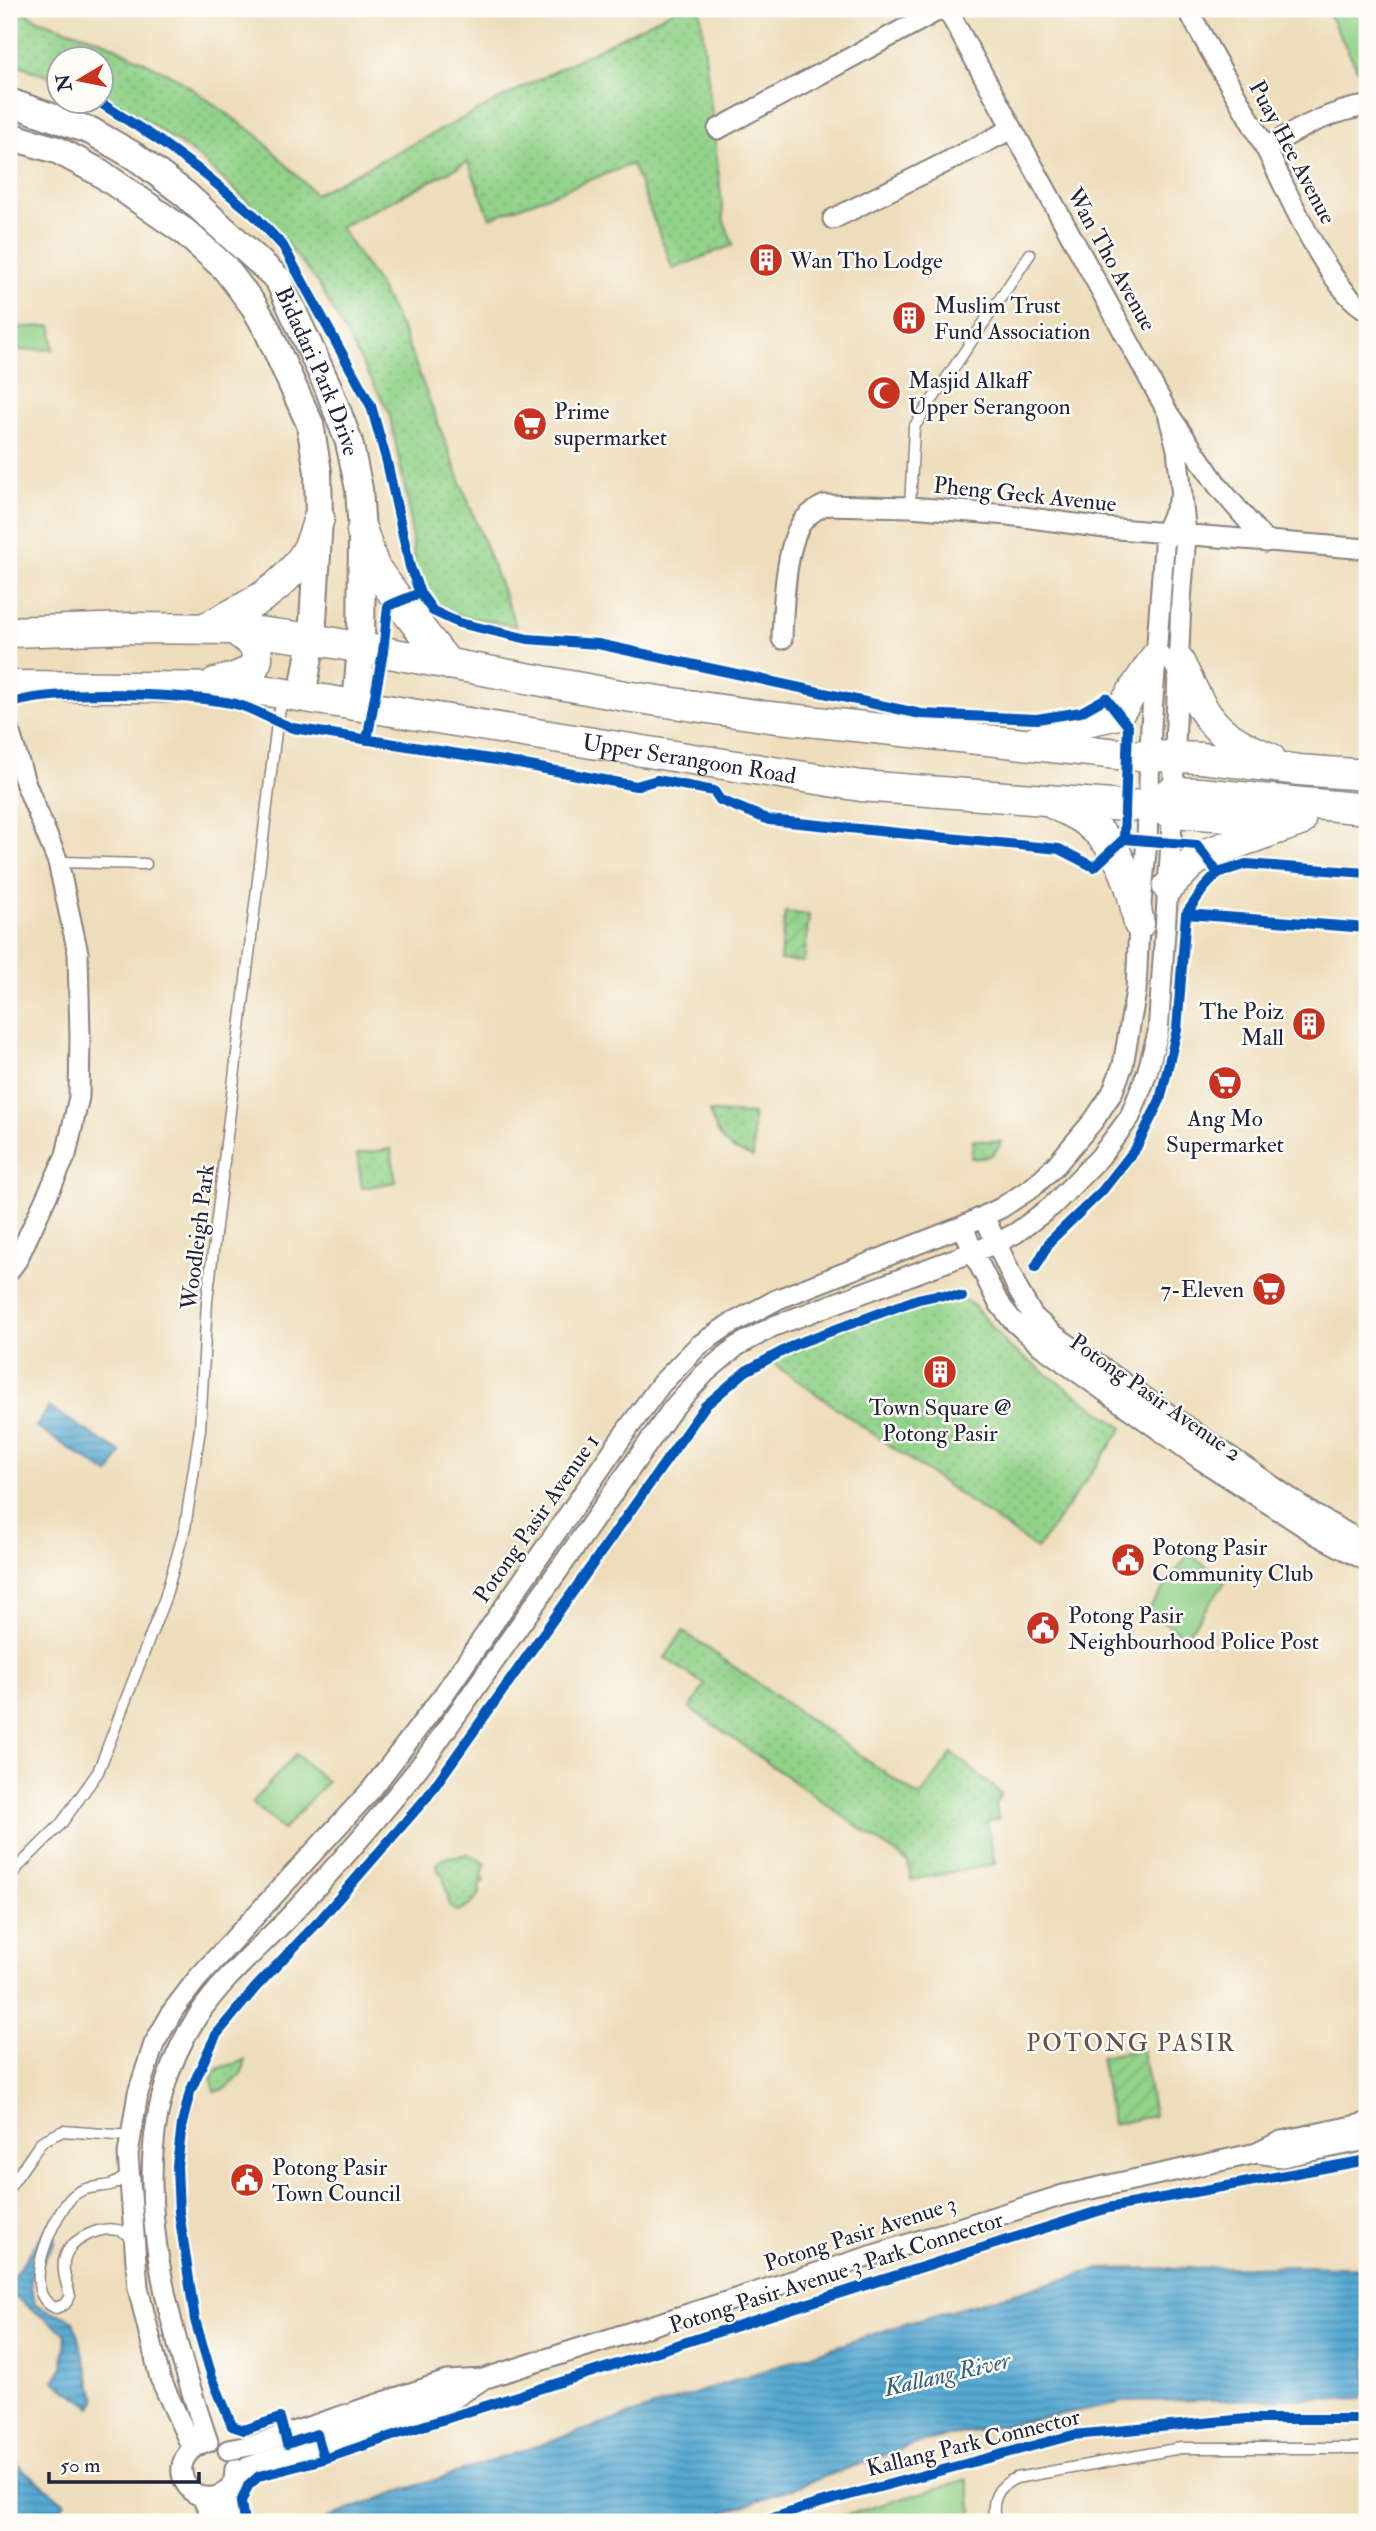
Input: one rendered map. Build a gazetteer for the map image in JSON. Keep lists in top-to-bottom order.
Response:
{
  "streets": {
    "main road": ["Upper Serangoon Road"],
    "street": [
      "Puay Hee Avenue",
      "Wan Tho Avenue",
      "Bidadari Park Drive",
      "Pheng Geck Avenue",
      "Potong Pasir Avenue 2",
      "Potong Pasir Avenue 1",
      "Potong Pasir Avenue 3"
    ],
    "lane": ["Woodleigh Park"],
    "cycle path": ["Potong Pasir Avenue 3 Park Connector", "Kallang Park Connector"]
  },
  "crossings": [
    ["Wan Tho Avenue", "Pheng Geck Avenue"],
    ["Wan Tho Avenue", "Potong Pasir Avenue 1"],
    ["Bidadari Park Drive", "Upper Serangoon Road"],
    ["Bidadari Park Drive", "Woodleigh Park"],
    ["Upper Serangoon Road", "Woodleigh Park"],
    ["Upper Serangoon Road", "Potong Pasir Avenue 1"],
    ["Potong Pasir Avenue 2", "Potong Pasir Avenue 1"],
    ["Potong Pasir Avenue 1", "Potong Pasir Avenue 3"]
  ],
  "districts": ["POTONG PASIR"],
  "water": ["Kallang River"],
  "places": {
    "building": [
      "Wan Tho Lodge",
      "Muslim Trust Fund Association",
      "The Poiz Mall",
      "Town Square @ Potong Pasir"
    ],
    "mosque": ["Masjid Alkaff Upper Serangoon"],
    "supermarket": ["Prime supermarket", "Ang Mo Supermarket", "7-Eleven"],
    "public building": ["Potong Pasir Community Club", "Potong Pasir Neighbourhood Police Post", "Potong Pasir Town Council"]
  },
  "scale_bar": "50 m",
  "north": "left"
}
